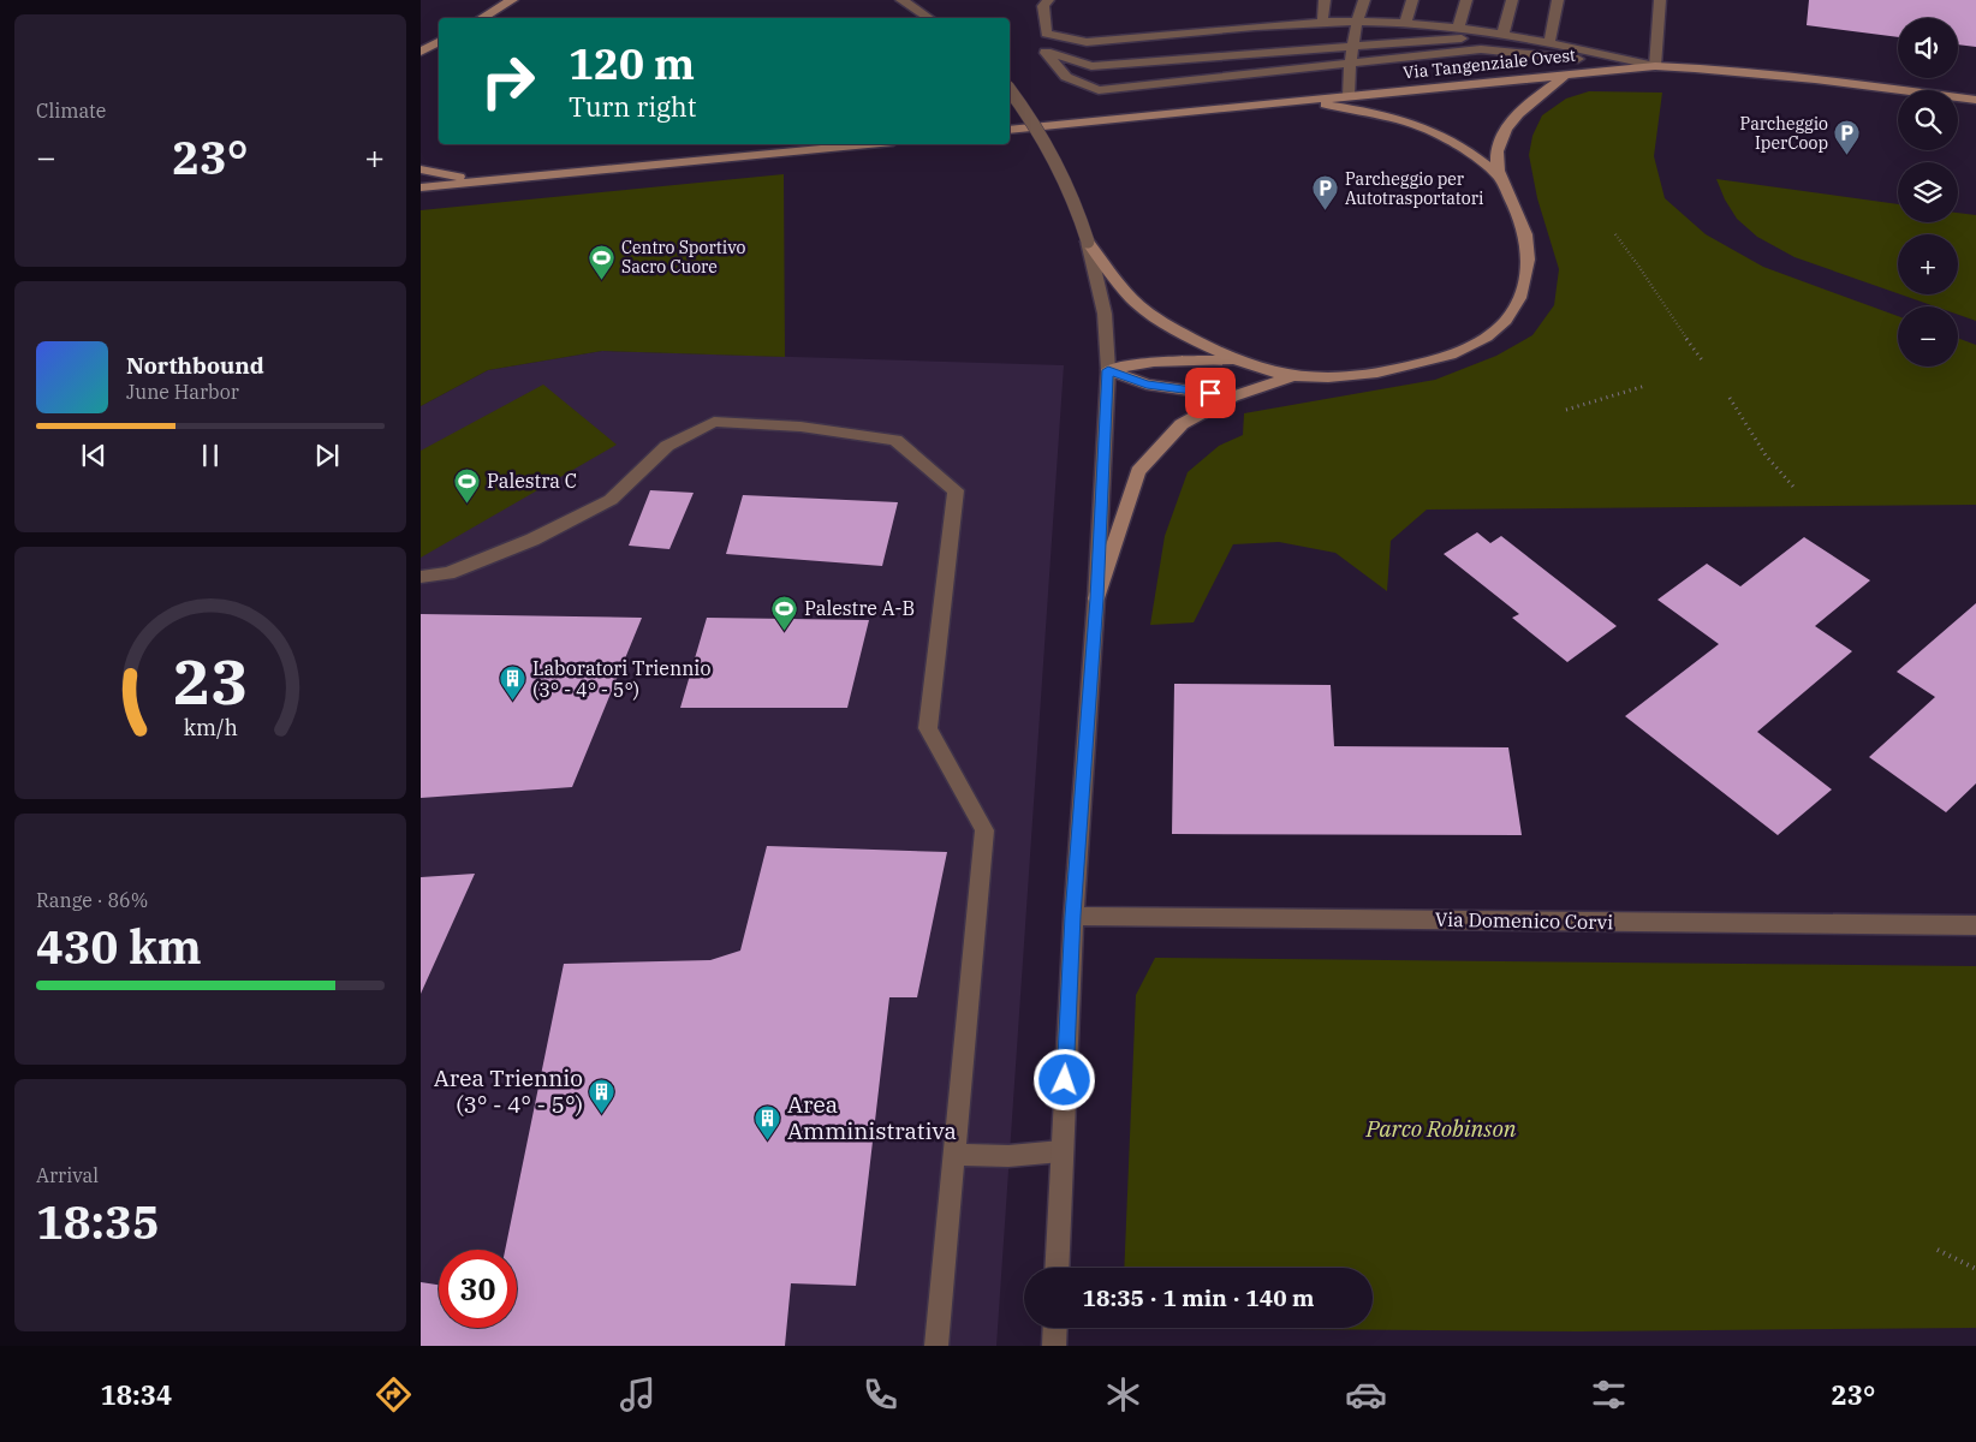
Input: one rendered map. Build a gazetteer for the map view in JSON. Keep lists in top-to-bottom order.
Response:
{
  "streets": {
    "main road": ["Via Tangenziale Ovest"],
    "street": ["Via Domenico Corvi"]
  },
  "parks": ["Parco Robinson"],
  "places": {
    "parking": ["Parcheggio IperCoop", "Parcheggio per Autotrasportatori"],
    "sports": ["Centro Sportivo Sacro Cuore", "Palestra C", "Palestre A-B"],
    "building": ["Laboratori Triennio (3° - 4° - 5°)", "Area Triennio (3° - 4° - 5°)", "Area Amministrativa"]
  },
  "page": {
    "tile": [
      "Climate",
      ["Range · 86%", "430 km"],
      ["Arrival", "18:35"]
    ],
    "map_buttons": ["+", "−"],
    "turn": ["120 m", "Turn right"],
    "heat": ["−", "23°", "+"],
    "song": ["Northbound", "June Harbor"],
    "limit": "30",
    "trip": "18:35 · 1 min · 140 m",
    "tabs": ["18:34", "23°"],
    "gauge": ["23", "km/h"]
  }
}
